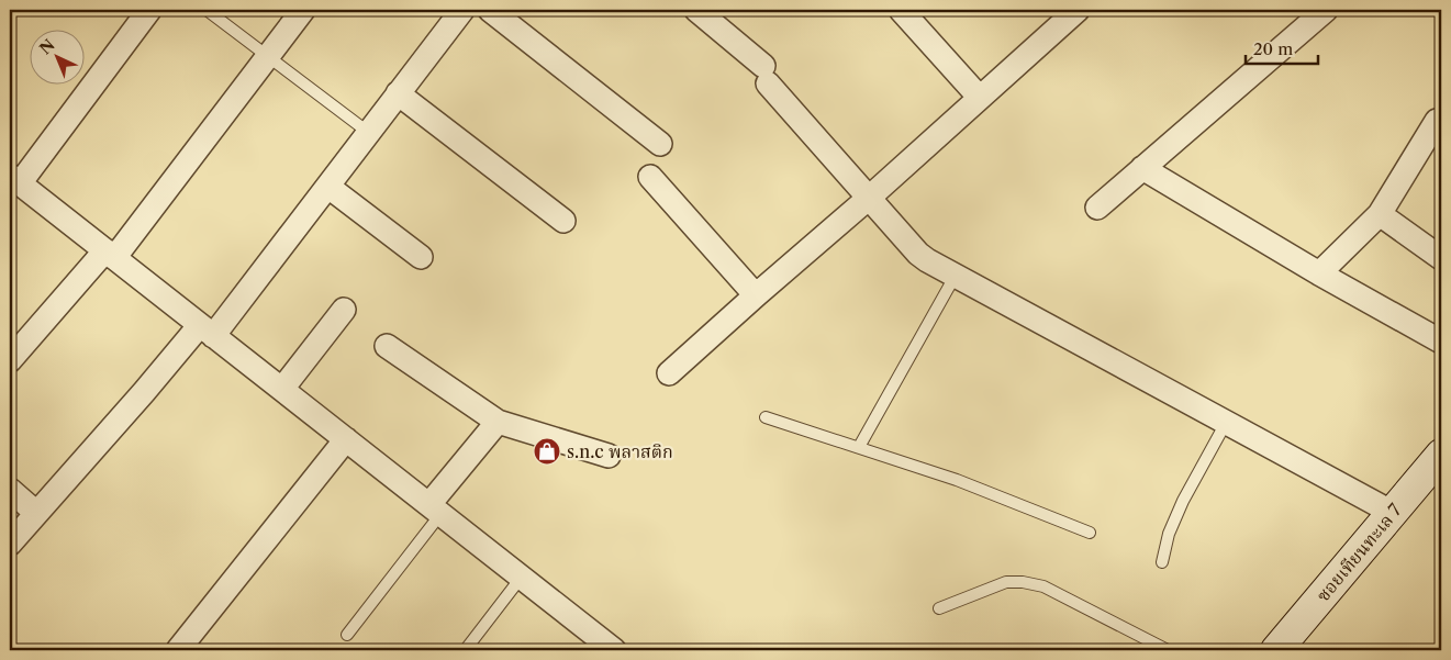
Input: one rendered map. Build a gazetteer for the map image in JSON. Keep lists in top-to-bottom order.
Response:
{
  "streets": {
    "street": ["ซอยเทียนทะเล 7"]
  },
  "places": {
    "shop": ["s.n.c พลาสติก"]
  },
  "scale_bar": "20 m",
  "north": "top left"
}
